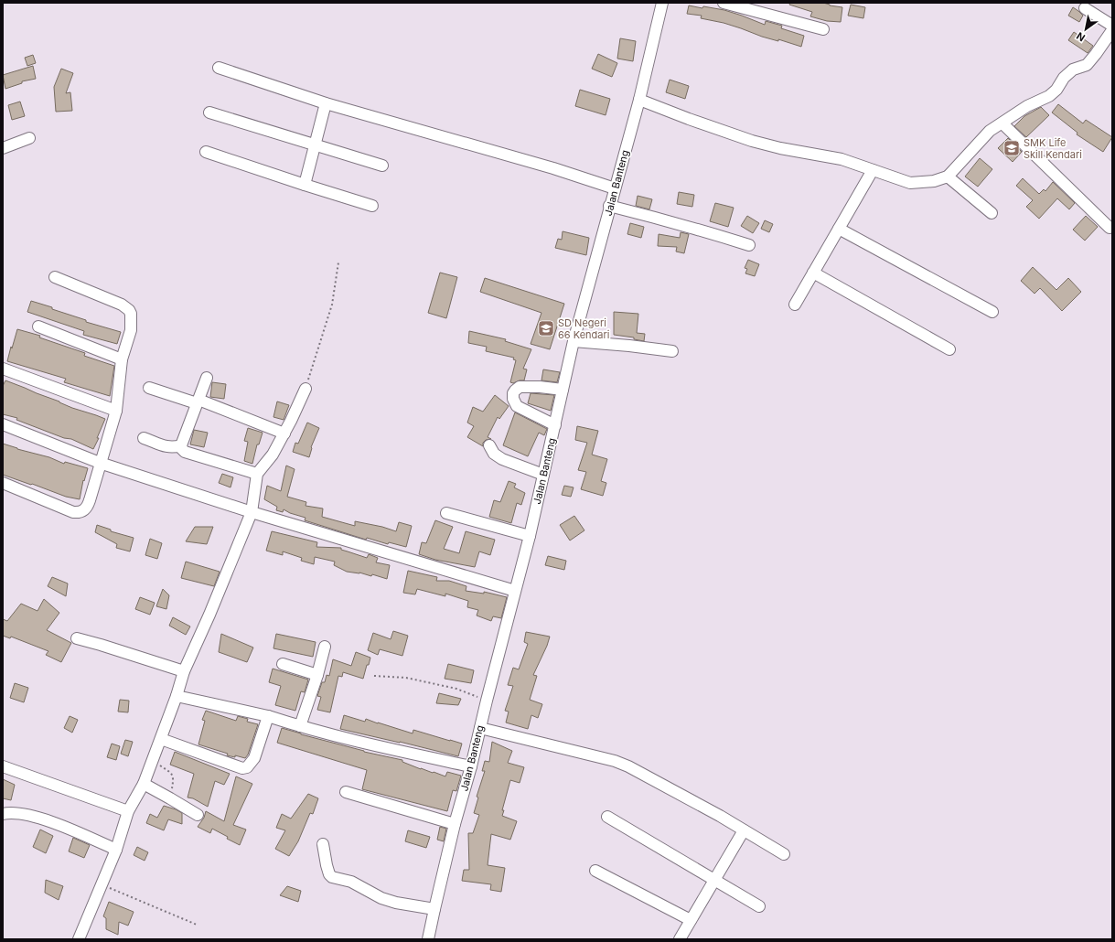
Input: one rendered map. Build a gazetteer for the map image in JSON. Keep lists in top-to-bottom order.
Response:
{
  "streets": {
    "street": ["Jalan Banteng"]
  },
  "places": {
    "school or university": ["SMK Life Skill Kendari", "SD Negeri 66 Kendari"]
  },
  "north": "bottom left"
}
